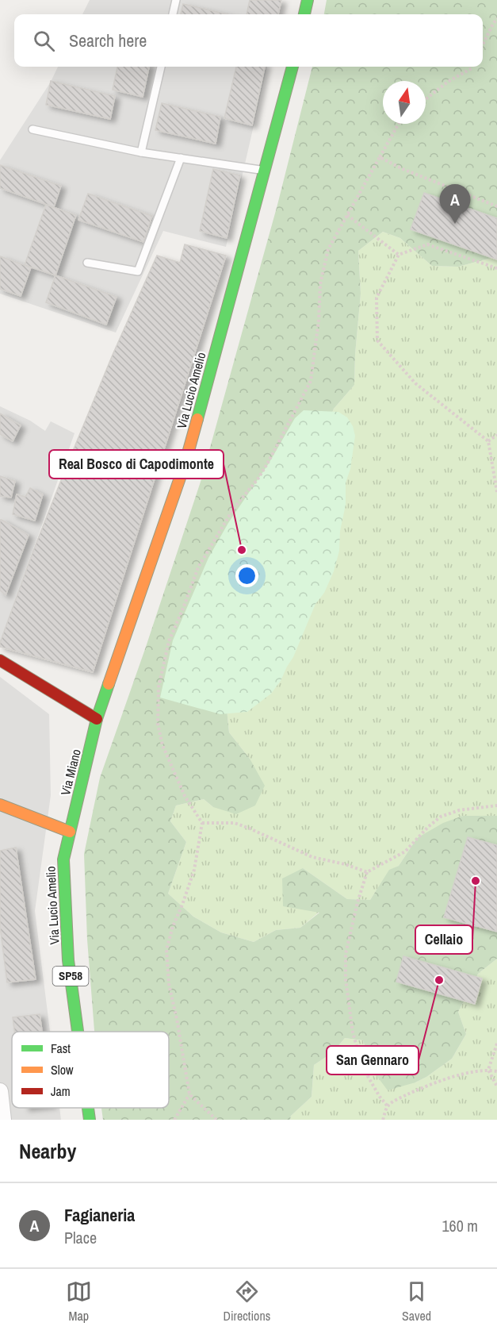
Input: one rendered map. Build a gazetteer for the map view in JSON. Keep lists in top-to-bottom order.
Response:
{
  "streets": {
    "main road": ["Via Lucio Amelio", "Via Miano", "SP58"]
  },
  "crossings": [
    ["Via Lucio Amelio", "Via Miano"]
  ],
  "places": ["Real Bosco di Capodimonte", "Cellaio", "San Gennaro"],
  "legend": ["Fast", "Slow", "Jam"],
  "north": "top",
  "page": {
    "search": "Search here",
    "pins": "A",
    "heading": "Nearby",
    "list": [
      {
        "mark": "A",
        "name": "Fagianeria",
        "note": "Place",
        "value": "160 m"
      }
    ],
    "nav": ["Map", "Directions", "Saved"]
  }
}
